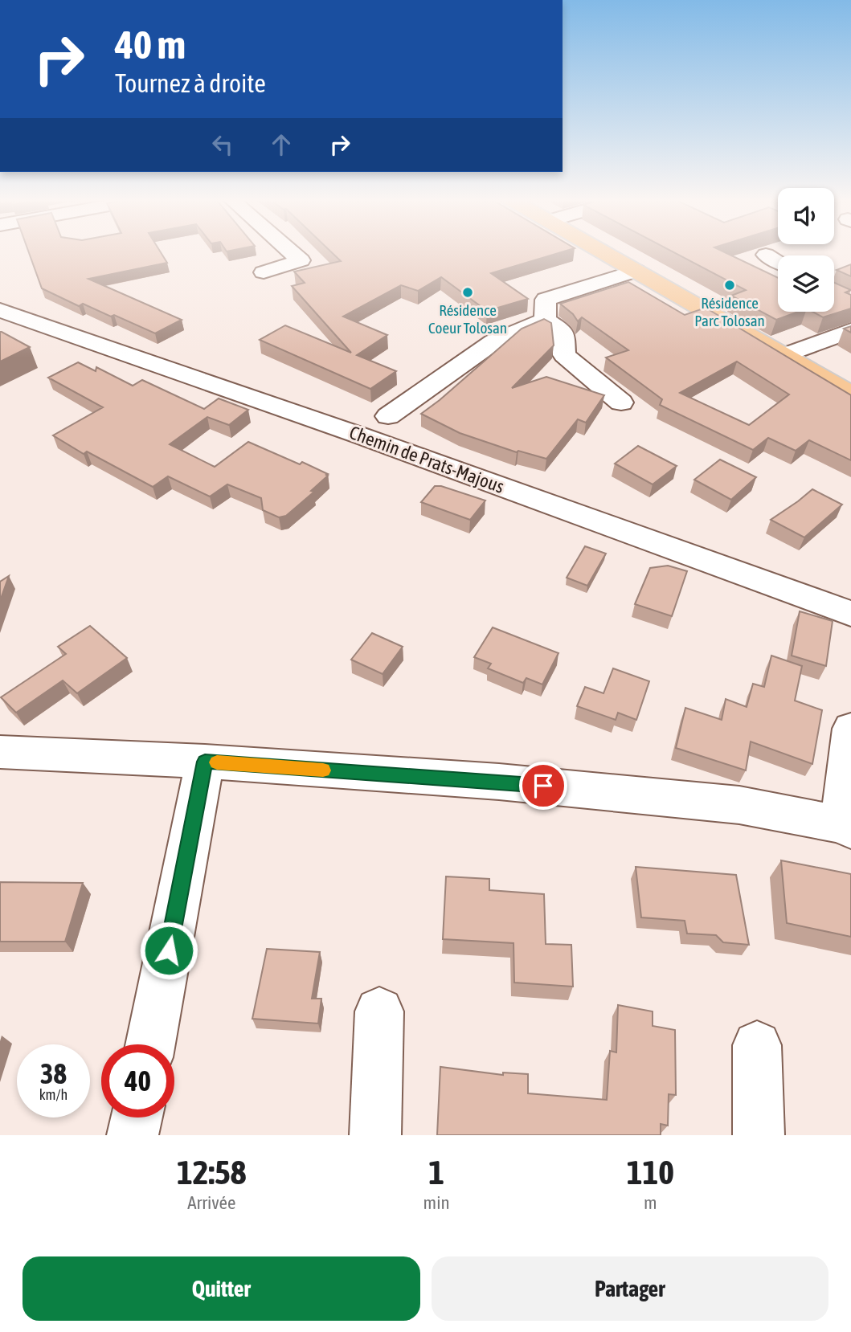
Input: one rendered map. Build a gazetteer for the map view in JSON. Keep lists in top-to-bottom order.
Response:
{
  "streets": {
    "street": ["Chemin de Prats-Majous"]
  },
  "places": ["Résidence Parc Tolosan", "Résidence Coeur Tolosan"],
  "page": {
    "turn": ["40 m", "Tournez à droite"],
    "speed": "38 km/h",
    "limit": "40",
    "eta": [
      "12:58",
      "Arrivée",
      "1",
      "min",
      "110",
      "m"
    ],
    "buttons": ["Quitter", "Partager"]
  }
}
